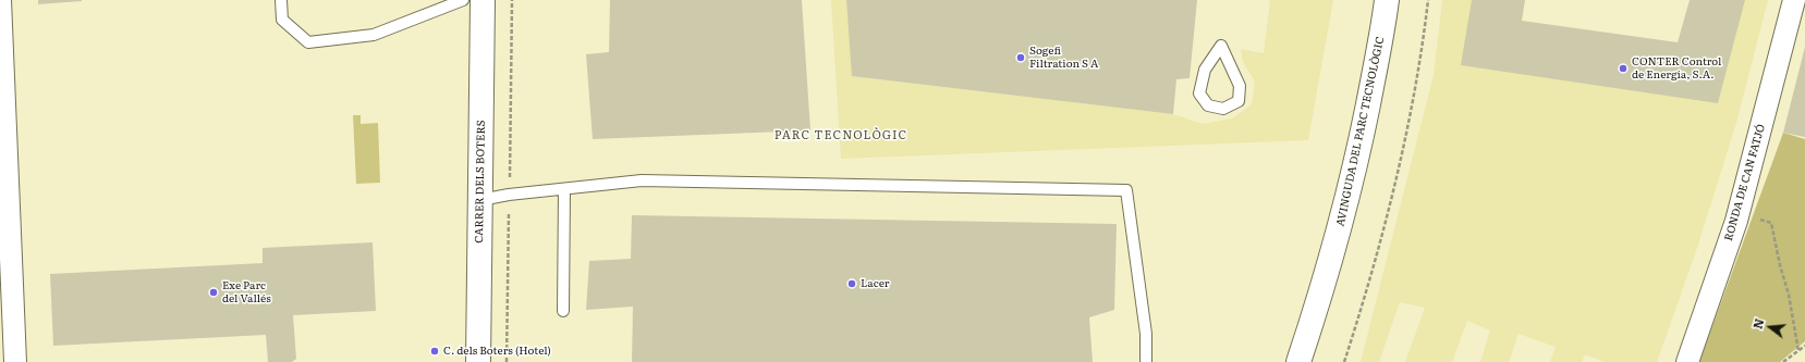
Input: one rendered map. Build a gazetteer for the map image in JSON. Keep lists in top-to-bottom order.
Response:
{
  "streets": {
    "main road": ["AVINGUDA DEL PARC TECNOLÒGIC", "CARRER DELS BOTERS"],
    "street": ["RONDA DE CAN FATJÓ"]
  },
  "districts": ["PARC TECNOLÒGIC"],
  "places": [
    "Sogefi Filtration S A",
    "CONTER Control de Energía, S.A.",
    "Lacer",
    "Exe Parc del Vallés",
    "C. dels Boters (Hotel)"
  ],
  "north": "left"
}
